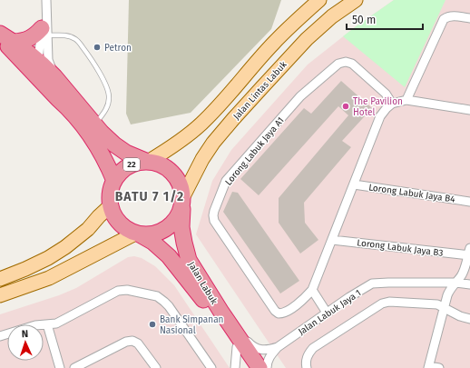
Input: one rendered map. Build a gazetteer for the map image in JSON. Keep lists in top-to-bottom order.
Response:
{
  "streets": {
    "highway": ["22", "Jalan Labuk"],
    "main road": ["Jalan Lintas Labuk"],
    "street": [
      "Lorong Labuk Jaya A1",
      "Lorong Labuk Jaya B4",
      "Lorong Labuk Jaya B3",
      "Jalan Labuk Jaya 1"
    ]
  },
  "crossings": [
    ["Jalan Lintas Labuk", "22"],
    ["Jalan Lintas Labuk", "Jalan Labuk"],
    ["22", "Jalan Labuk"]
  ],
  "districts": ["BATU 7 1/2"],
  "places": ["Petron", "The Pavilion Hotel", "Bank Simpanan Nasional"],
  "scale_bar": "50 m",
  "north": "top"
}
